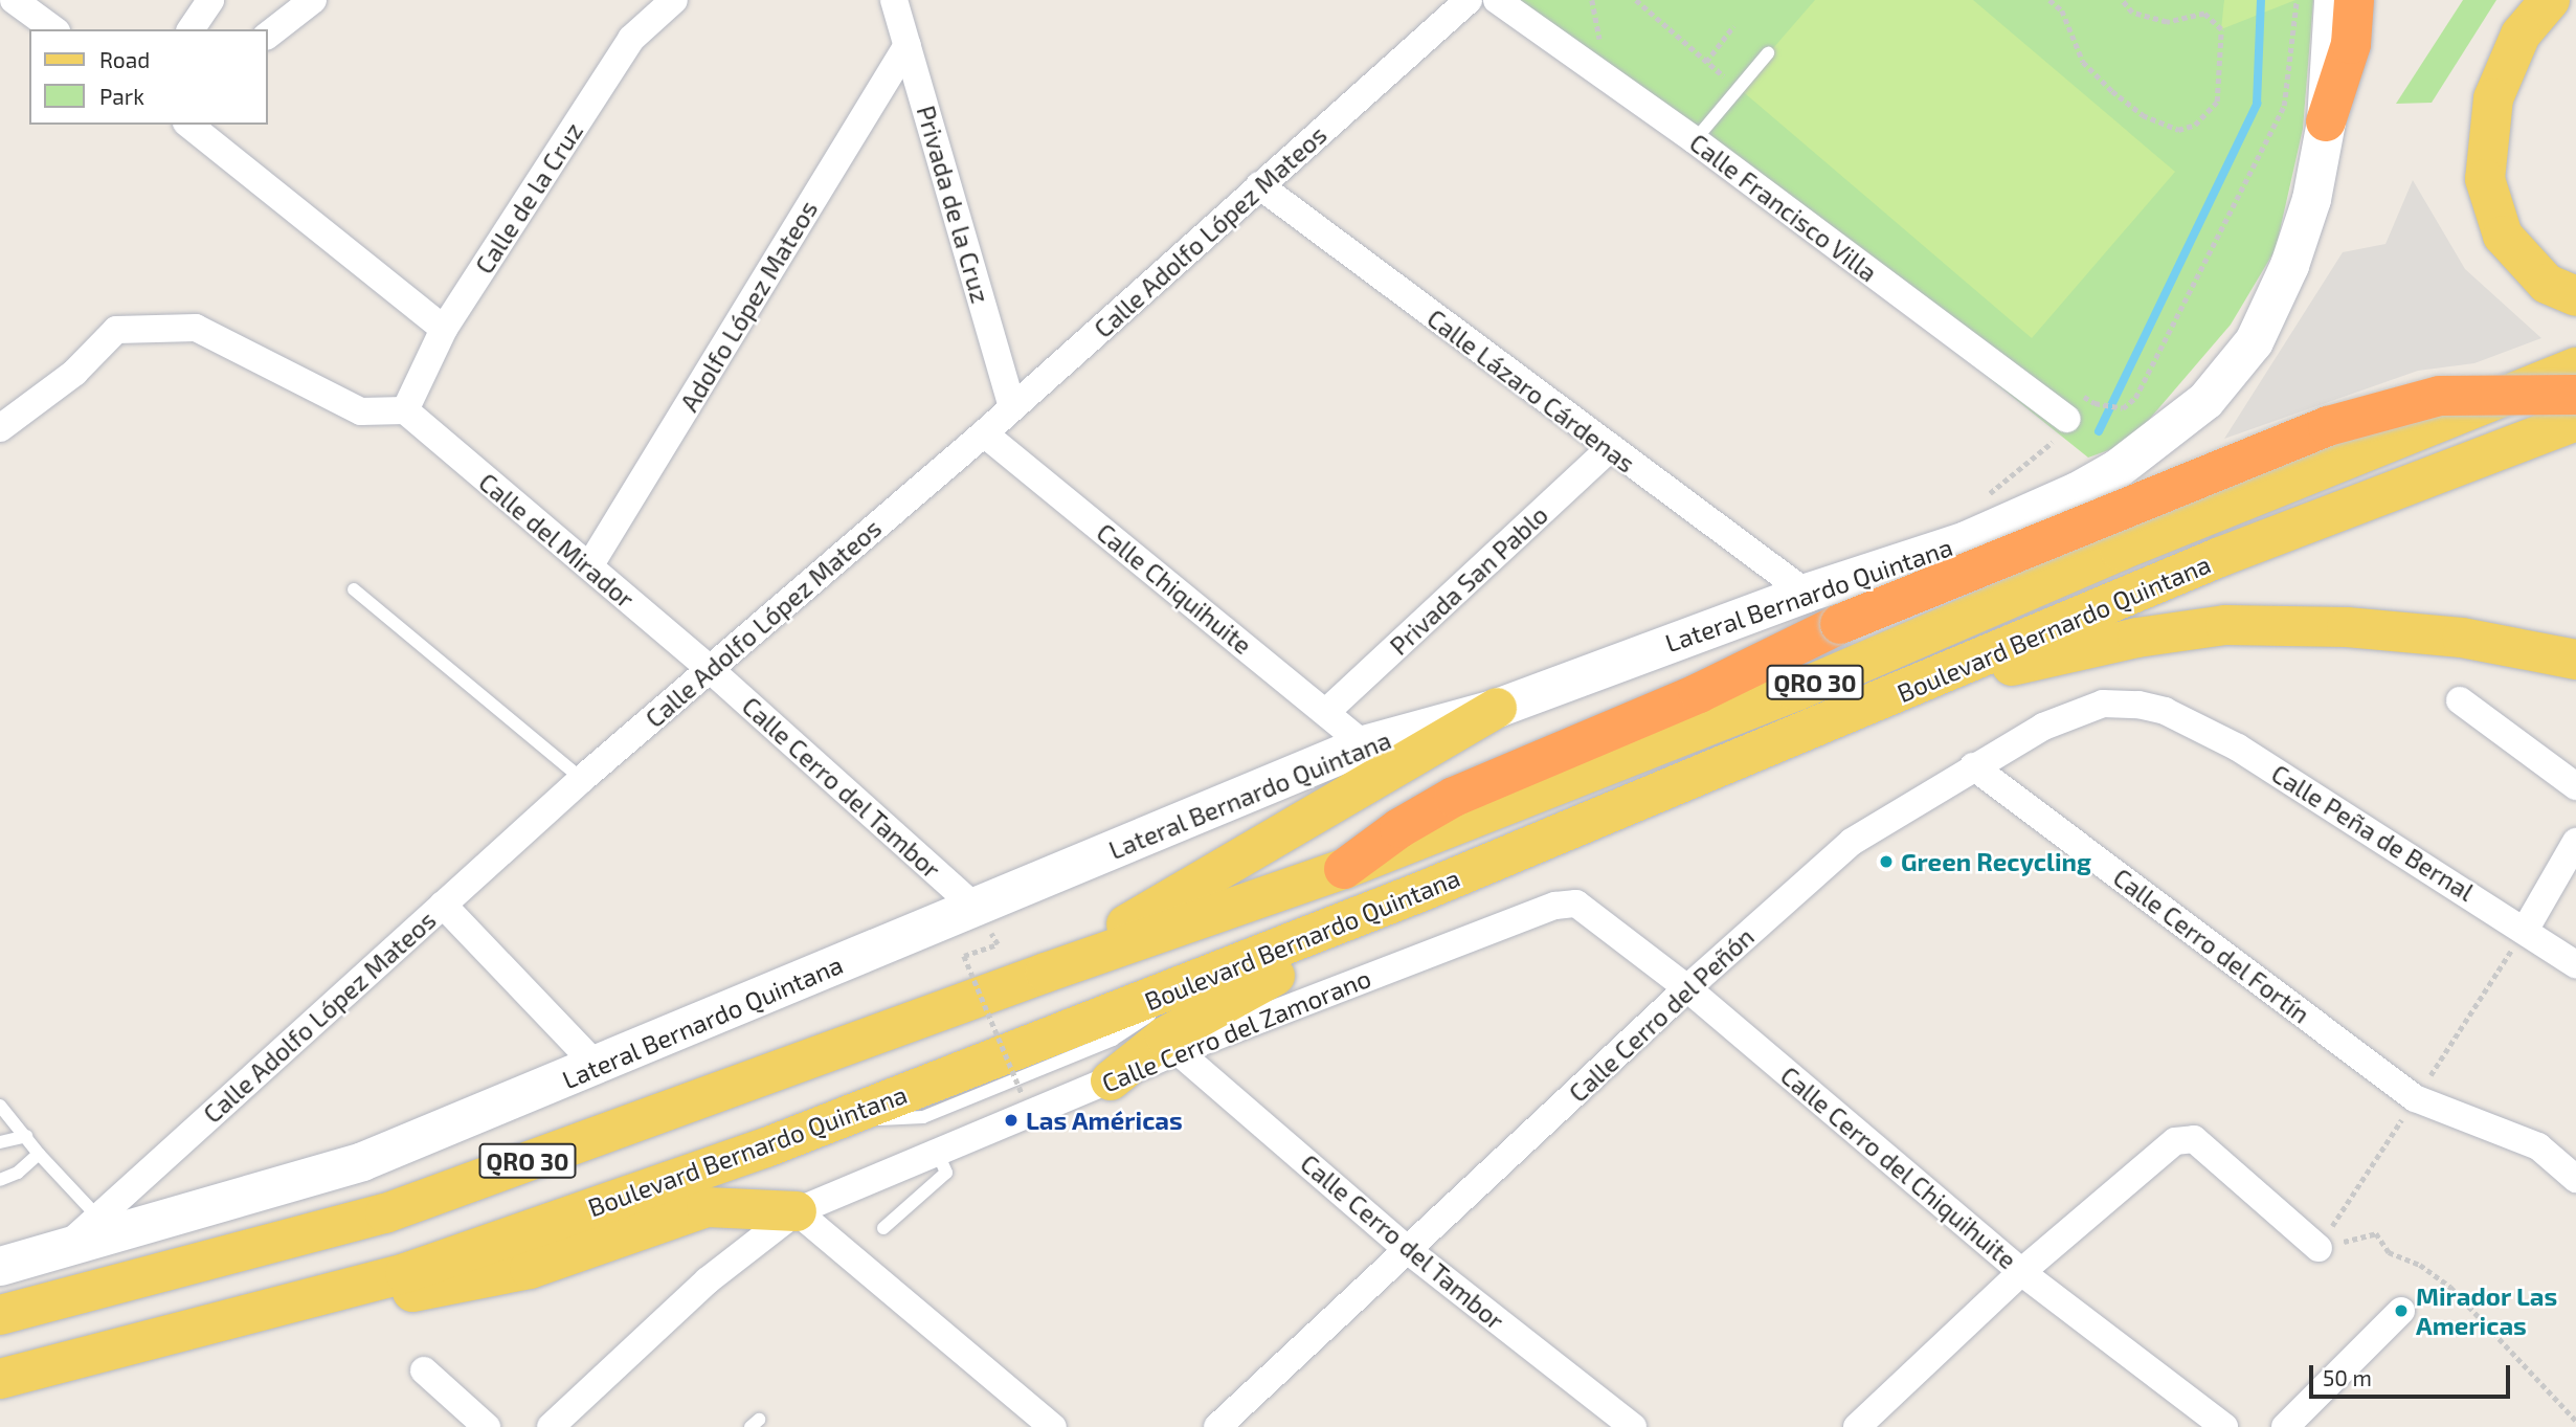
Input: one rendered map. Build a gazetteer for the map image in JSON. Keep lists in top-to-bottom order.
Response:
{
  "streets": {
    "main road": ["Boulevard Bernardo Quintana", "QRO 30"],
    "street": [
      "Calle de la Cruz",
      "Privada de la Cruz",
      "Calle Francisco Villa",
      "Calle Adolfo López Mateos",
      "Adolfo López Mateos",
      "Calle Lázaro Cárdenas",
      "Calle del Mirador",
      "Privada San Pablo",
      "Calle Chiquihuite",
      "Lateral Bernardo Quintana",
      "Calle Cerro del Tambor",
      "Calle Peña de Bernal",
      "Calle Cerro del Fortín",
      "Calle Cerro del Peñón",
      "Calle Cerro del Zamorano",
      "Calle Cerro del Chiquihuite"
    ]
  },
  "crossings": [
    ["Calle de la Cruz", "Calle del Mirador"],
    ["Privada de la Cruz", "Calle Adolfo López Mateos"],
    ["Privada de la Cruz", "Adolfo López Mateos"],
    ["Calle Adolfo López Mateos", "Calle Lázaro Cárdenas"],
    ["Calle Adolfo López Mateos", "Calle del Mirador"],
    ["Calle Adolfo López Mateos", "Calle Chiquihuite"],
    ["Calle Adolfo López Mateos", "Lateral Bernardo Quintana"],
    ["Calle Adolfo López Mateos", "Calle Cerro del Tambor"],
    ["Adolfo López Mateos", "Calle del Mirador"],
    ["Calle Lázaro Cárdenas", "Privada San Pablo"],
    ["Calle Lázaro Cárdenas", "Lateral Bernardo Quintana"],
    ["Calle del Mirador", "Calle Cerro del Tambor"],
    ["Privada San Pablo", "Calle Chiquihuite"],
    ["Calle Chiquihuite", "Lateral Bernardo Quintana"],
    ["Lateral Bernardo Quintana", "Calle Cerro del Tambor"],
    ["Calle Cerro del Tambor", "Calle Cerro del Peñón"],
    ["Calle Cerro del Tambor", "Calle Cerro del Zamorano"],
    ["Calle Peña de Bernal", "Calle Cerro del Peñón"],
    ["Calle Cerro del Fortín", "Calle Cerro del Peñón"],
    ["Calle Cerro del Peñón", "Calle Cerro del Chiquihuite"],
    ["Calle Cerro del Zamorano", "Calle Cerro del Chiquihuite"]
  ],
  "places": ["Green Recycling", "Las Américas", "Mirador Las Americas"],
  "legend": ["Road", "Park"],
  "scale_bar": "50 m"
}
